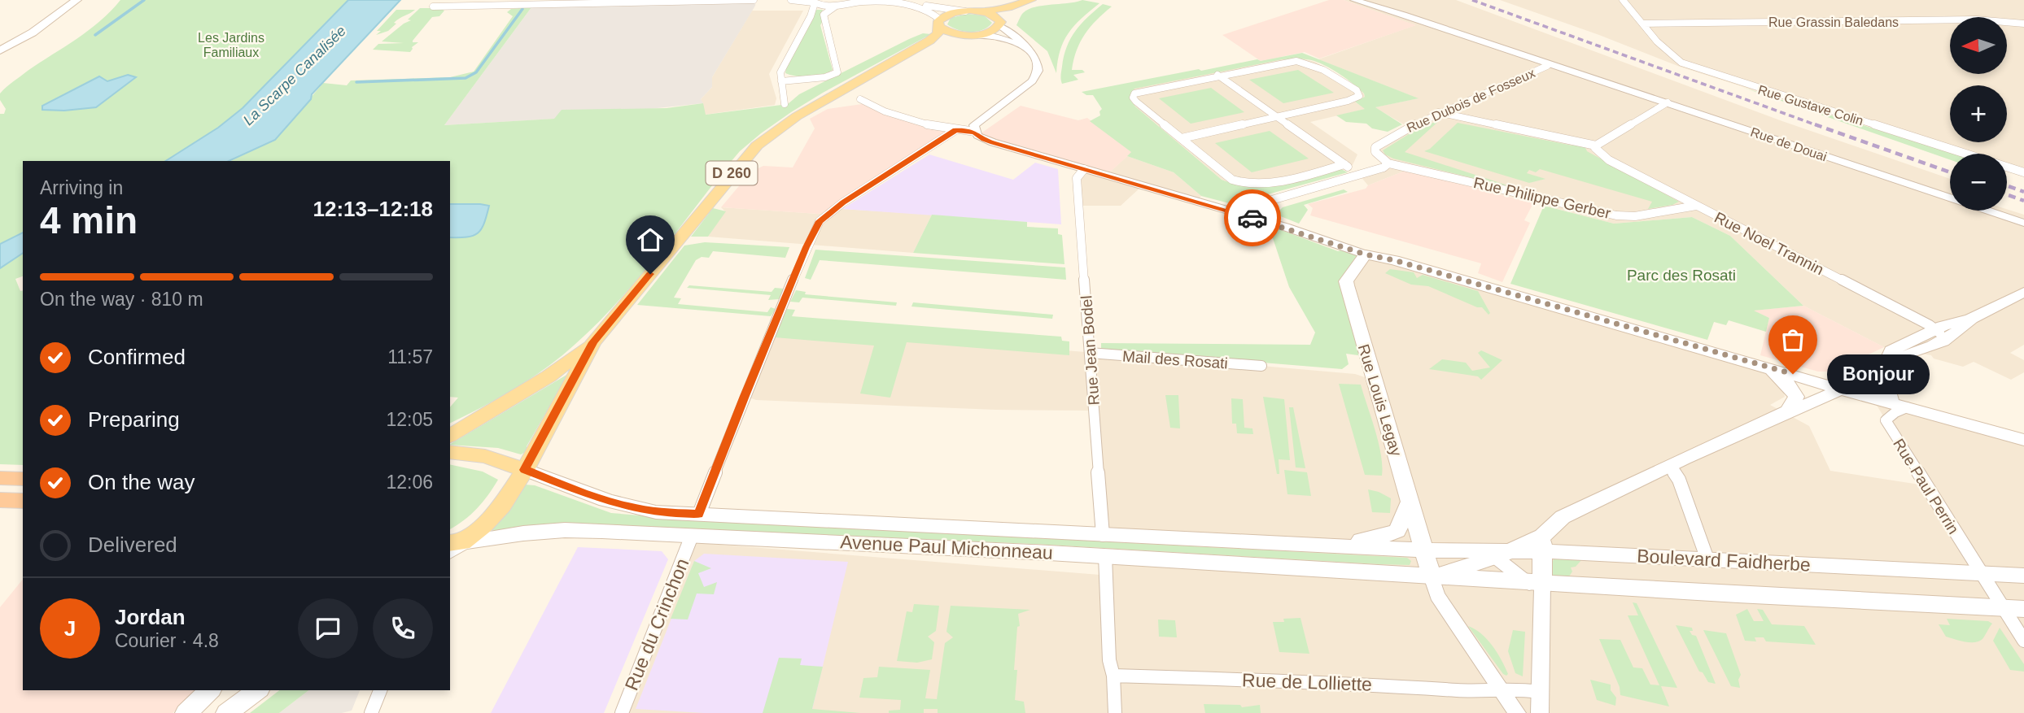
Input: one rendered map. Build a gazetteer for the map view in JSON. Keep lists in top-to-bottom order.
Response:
{
  "streets": {
    "main road": [
      "D 260",
      "Rue Louis Legay",
      "Avenue Paul Michonneau",
      "Boulevard Faidherbe"
    ],
    "street": [
      "Rue Grassin Baledans",
      "Rue Dubois de Fosseux",
      "Rue Gustave Colin",
      "Rue de Douai",
      "Rue Philippe Gerber",
      "Rue Noel Trannin",
      "Rue Jean Bodel",
      "Mail des Rosati",
      "Rue Paul Perrin",
      "Rue du Crinchon",
      "Rue de Lolliette"
    ]
  },
  "crossings": [
    ["Rue Grassin Baledans", "Rue Gustave Colin"],
    ["Rue Dubois de Fosseux", "Rue de Douai"],
    ["Rue Dubois de Fosseux", "Rue Philippe Gerber"],
    ["D 260", "Avenue Paul Michonneau"],
    ["Rue Philippe Gerber", "Rue Noel Trannin"],
    ["Rue Jean Bodel", "Mail des Rosati"],
    ["Rue Jean Bodel", "Avenue Paul Michonneau"],
    ["Rue Louis Legay", "Avenue Paul Michonneau"],
    ["Rue Louis Legay", "Boulevard Faidherbe"],
    ["Rue Paul Perrin", "Boulevard Faidherbe"],
    ["Avenue Paul Michonneau", "Boulevard Faidherbe"],
    ["Avenue Paul Michonneau", "Rue du Crinchon"]
  ],
  "water": ["La Scarpe Canalisée"],
  "parks": ["Les Jardins Familiaux", "Parc des Rosati"],
  "places": ["Bonjour"],
  "north": "left",
  "page": {
    "map_buttons": ["+", "−"],
    "heading": ["4 min", "Arriving in", "12:13–12:18"],
    "panel": ["Jordan", "Courier · 4.8"],
    "bar": "On the way · 810 m",
    "list": [
      ["Confirmed", "11:57"],
      ["Preparing", "12:05"],
      ["On the way", "12:06"],
      "Delivered"
    ],
    "bubble": "Bonjour",
    "round": "J"
  }
}
